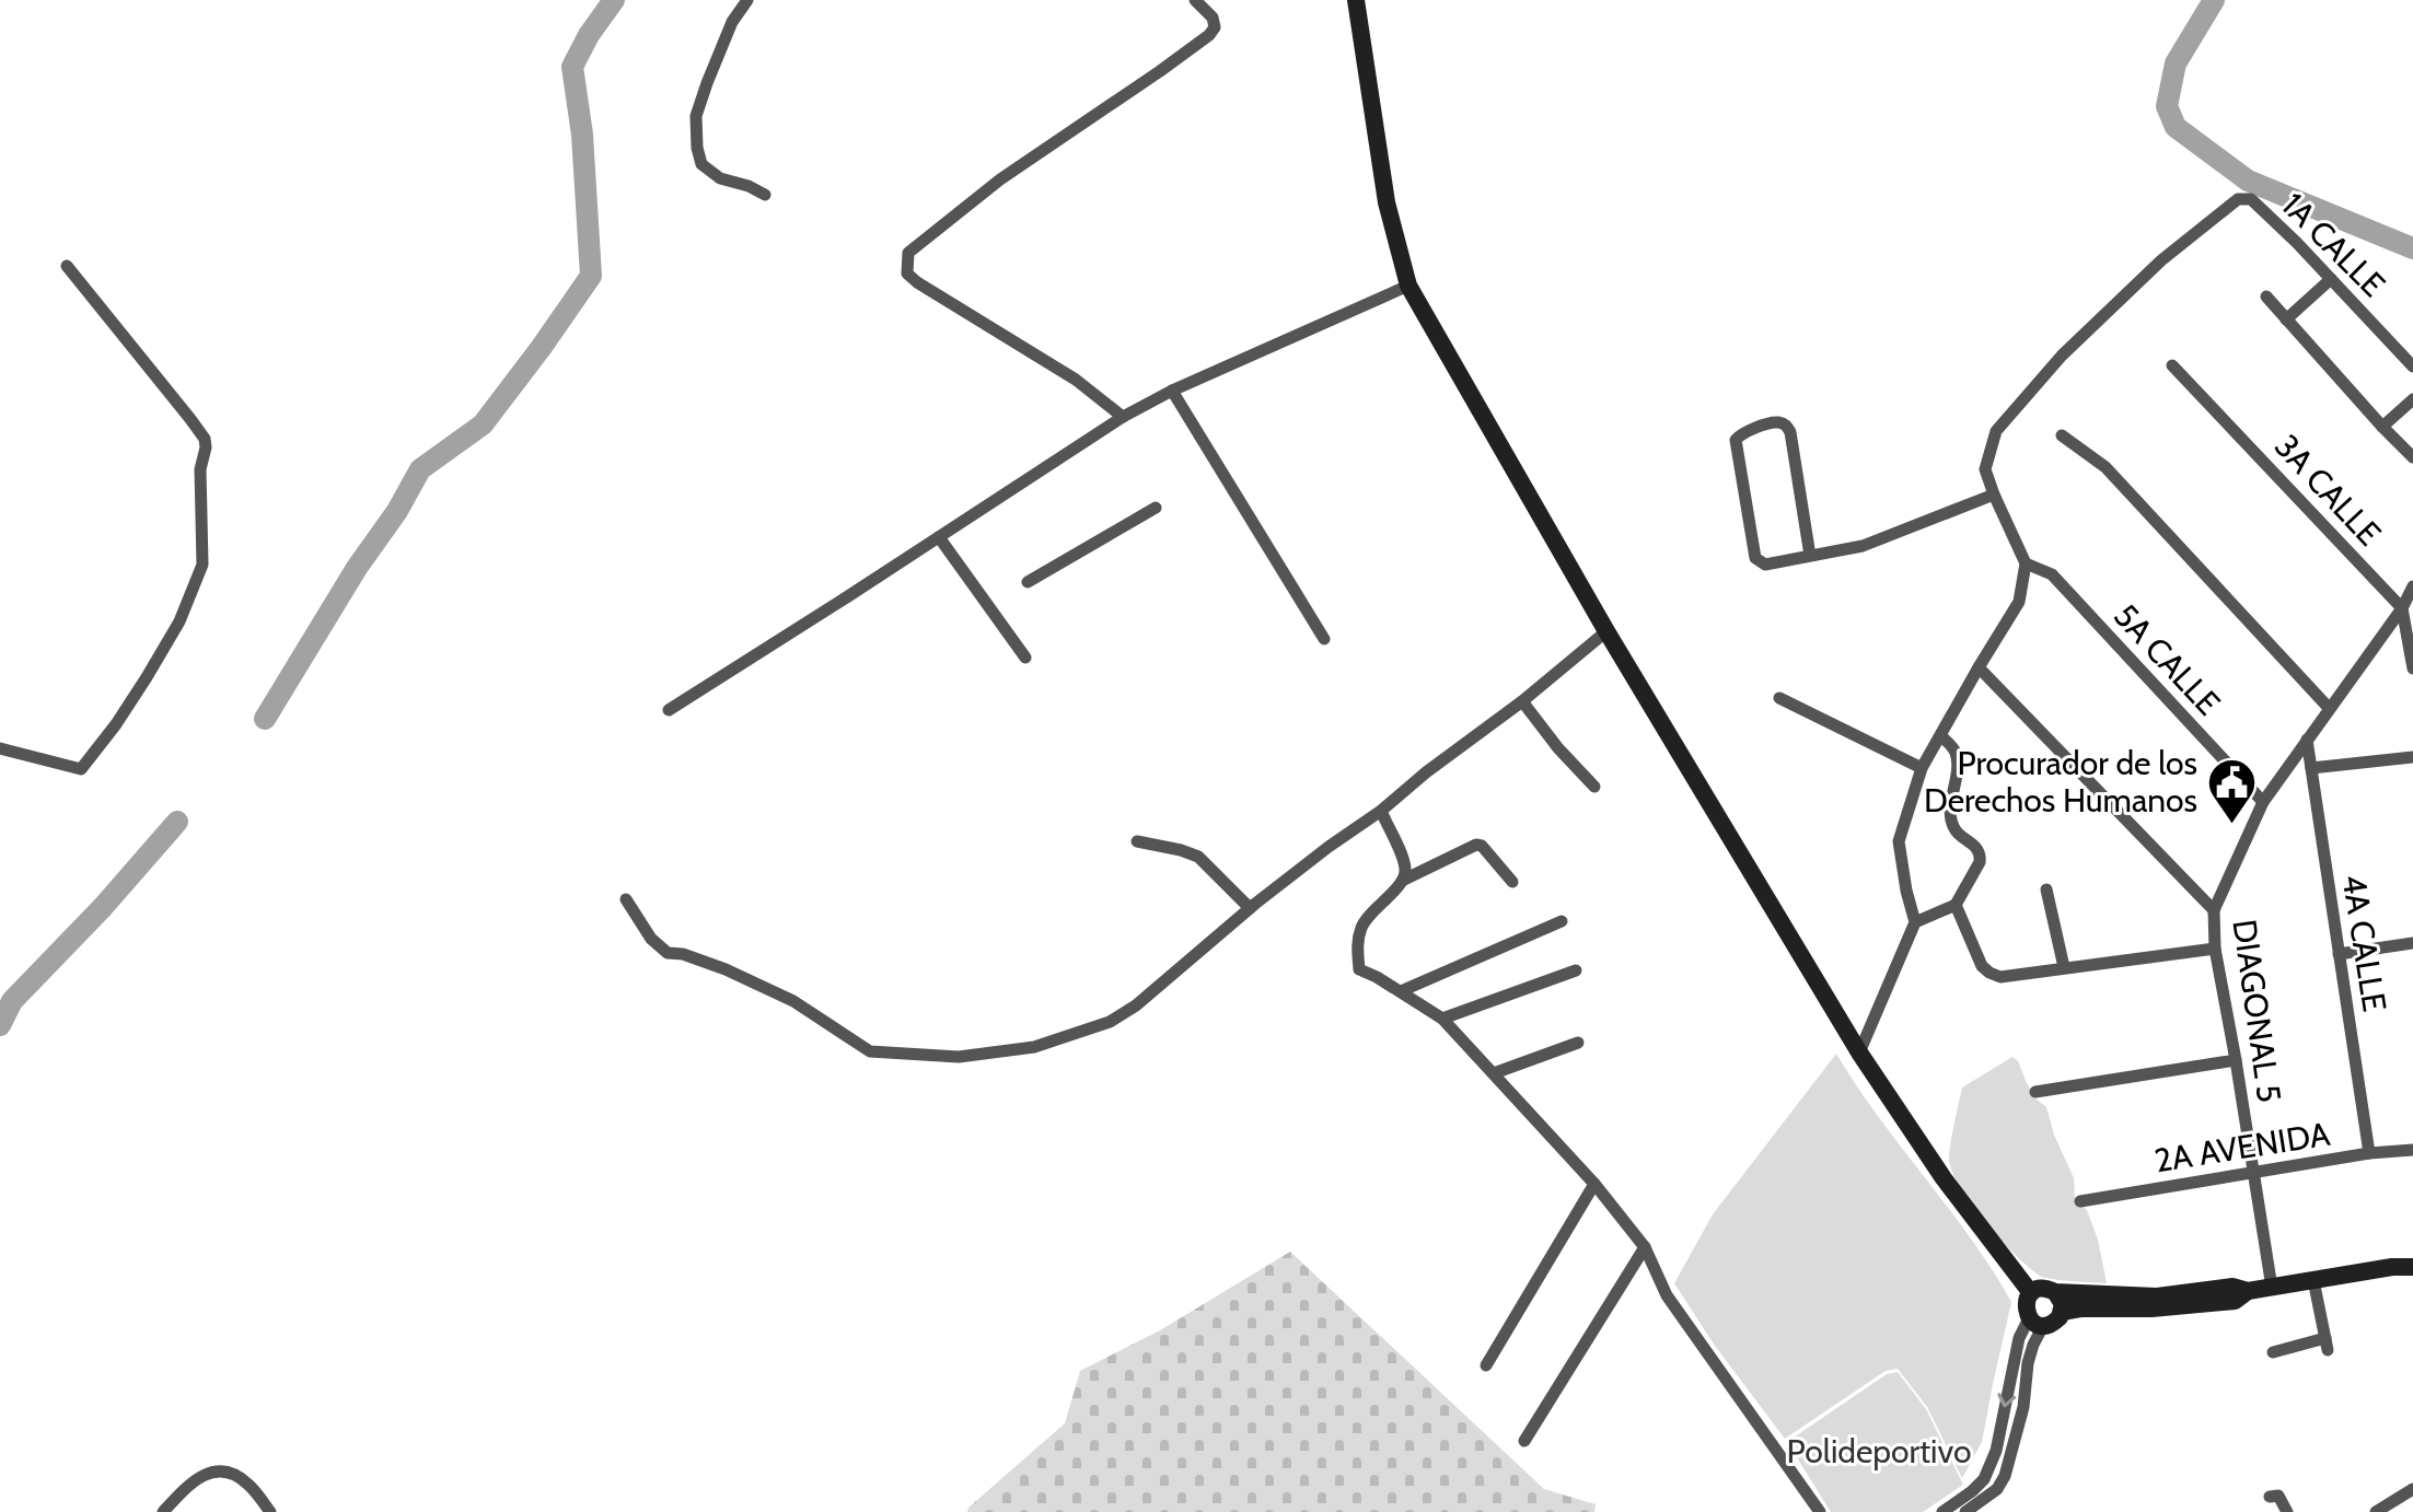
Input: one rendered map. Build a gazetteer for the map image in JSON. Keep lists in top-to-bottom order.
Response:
{
  "streets": {
    "street": [
      "1A CALLE",
      "3A CALLE",
      "5A CALLE",
      "4A CALLE",
      "DIAGONAL 5",
      "2A AVENIDA"
    ]
  },
  "crossings": [
    ["3A CALLE", "DIAGONAL 5"],
    ["5A CALLE", "DIAGONAL 5"],
    ["4A CALLE", "DIAGONAL 5"],
    ["4A CALLE", "2A AVENIDA"],
    ["DIAGONAL 5", "2A AVENIDA"]
  ],
  "parks": ["Polideportivo"],
  "places": {
    "public building": ["Procurador de los Derechos Humanos"]
  }
}
